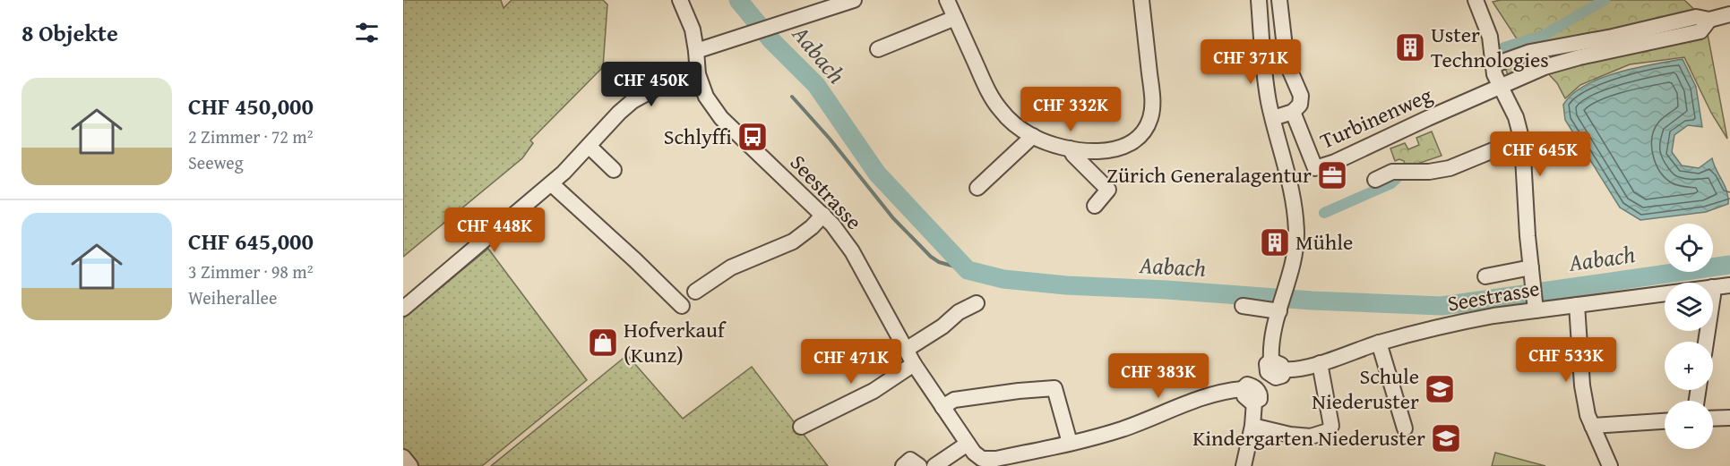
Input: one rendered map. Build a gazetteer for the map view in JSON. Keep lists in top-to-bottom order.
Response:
{
  "streets": {
    "street": ["Turbinenweg", "Seestrasse"]
  },
  "water": ["Aabach"],
  "places": {
    "building": ["Uster Technologies", "Mühle"],
    "bus stop": ["Schlyffi"],
    "office": ["Zürich Generalagentur"],
    "shop": ["Hofverkauf (Kunz)"],
    "school or university": ["Schule Niederuster", "Kindergarten Niederuster"]
  },
  "page": {
    "heading": "8 Objekte",
    "price": [
      "CHF 371K",
      "CHF 450K",
      "CHF 332K",
      "CHF 645K",
      "CHF 448K",
      "CHF 533K",
      "CHF 471K",
      "CHF 383K"
    ],
    "list": [
      {
        "name": "CHF 450,000",
        "note": "2 Zimmer · 72 m² · Seeweg"
      },
      {
        "name": "CHF 645,000",
        "note": "3 Zimmer · 98 m² · Weiherallee"
      }
    ],
    "map_buttons": ["+", "−"]
  }
}
